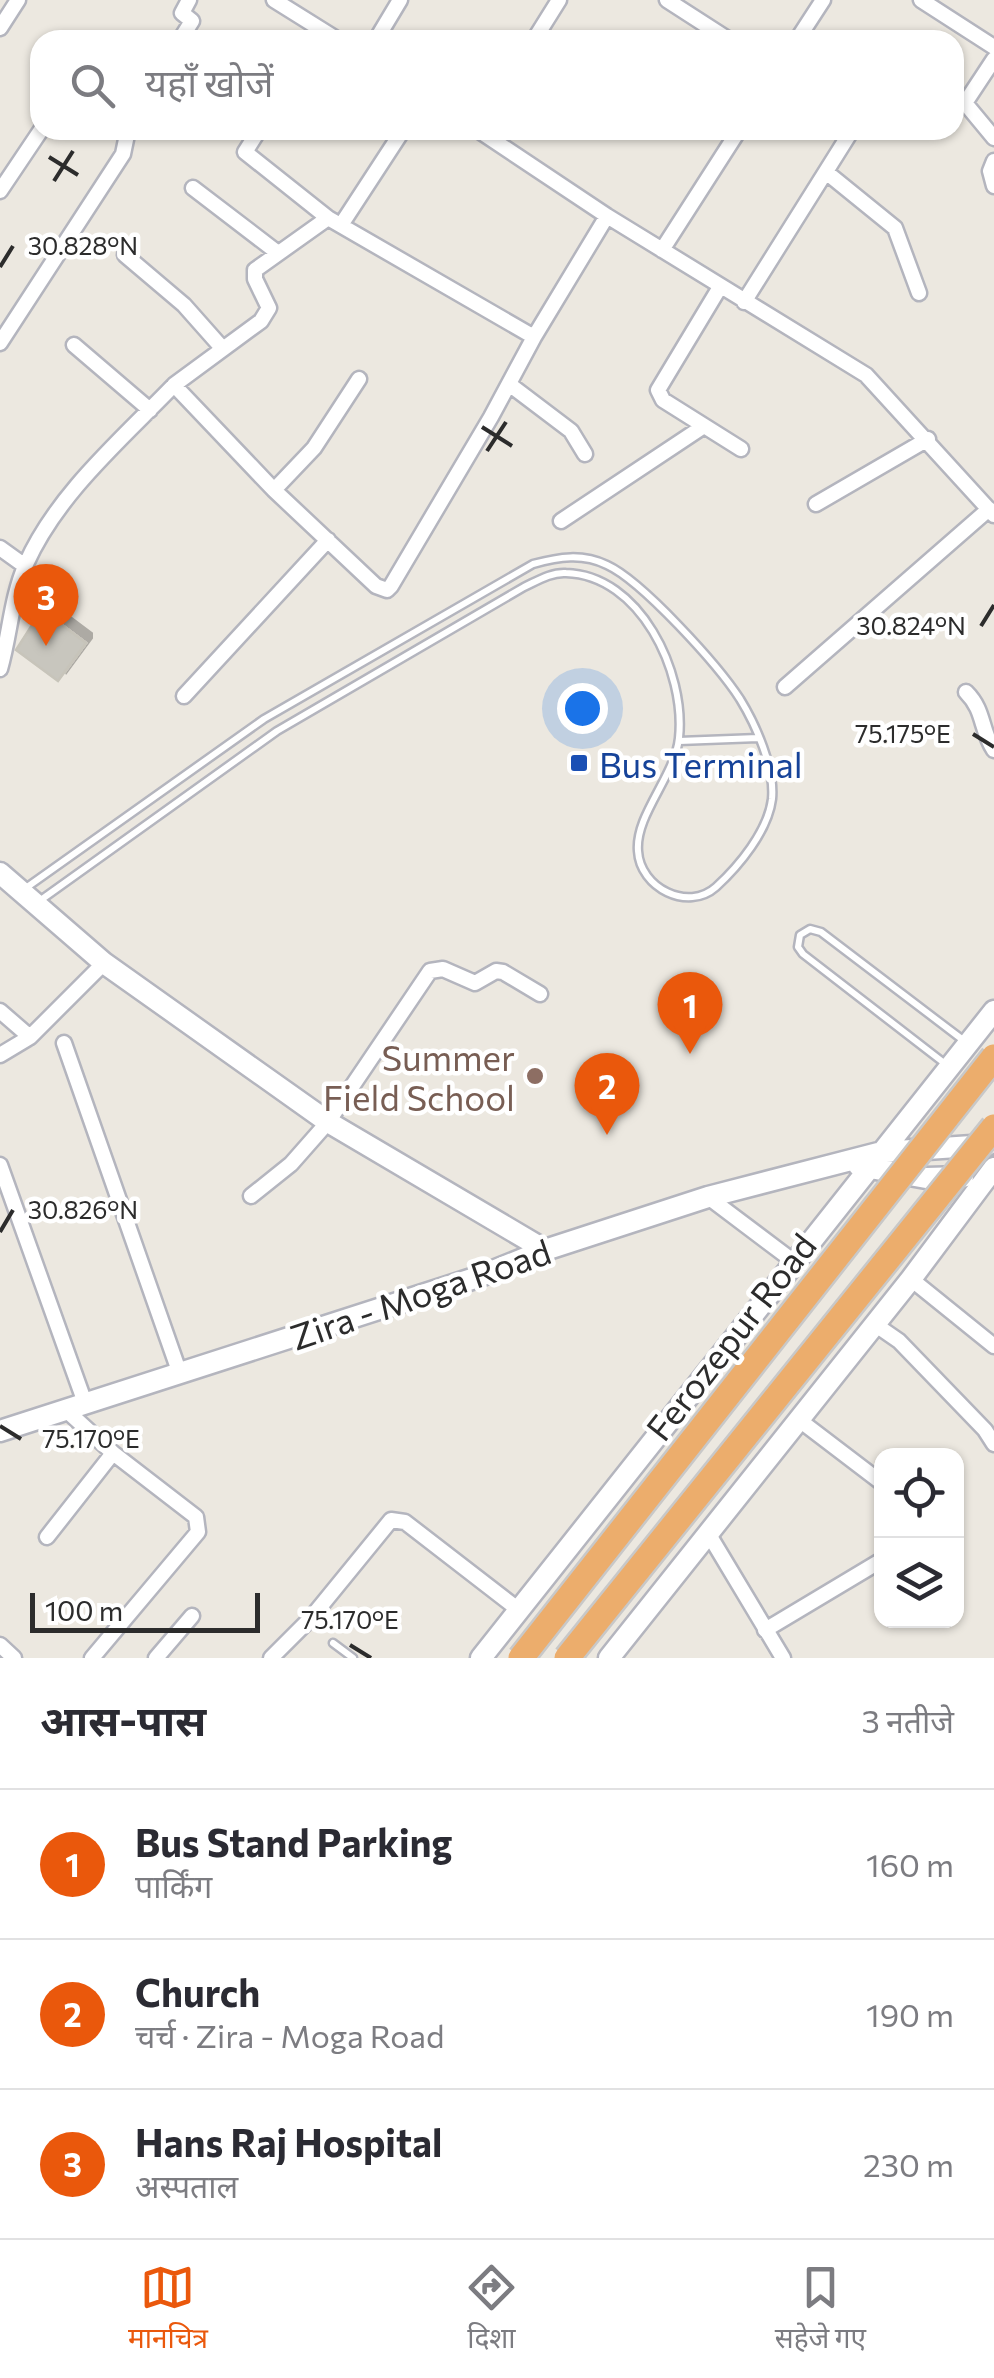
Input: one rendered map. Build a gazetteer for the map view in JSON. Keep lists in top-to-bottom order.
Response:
{
  "streets": {
    "highway": ["Ferozepur Road"],
    "street": ["Zira - Moga Road"]
  },
  "places": {
    "transit": ["Bus Terminal"],
    "other": ["Summer Field School"]
  },
  "scale_bar": "100 m",
  "page": {
    "search": "यहाँ खोजें",
    "pins": ["3", "1", "2"],
    "scale": "100 m",
    "heading": ["आस-पास", "3 नतीजे"],
    "list": [
      {
        "mark": "1",
        "name": "Bus Stand Parking",
        "note": "पार्किंग",
        "value": "160 m"
      },
      {
        "mark": "2",
        "name": "Church",
        "note": "चर्च · Zira - Moga Road",
        "value": "190 m"
      },
      {
        "mark": "3",
        "name": "Hans Raj Hospital",
        "note": "अस्पताल",
        "value": "230 m"
      }
    ],
    "nav": ["मानचित्र", "दिशा", "सहेजे गए"]
  },
  "coordinates": [
    "30.828°N",
    "30.824°N",
    "75.175°E",
    "30.826°N",
    "75.170°E"
  ]
}
